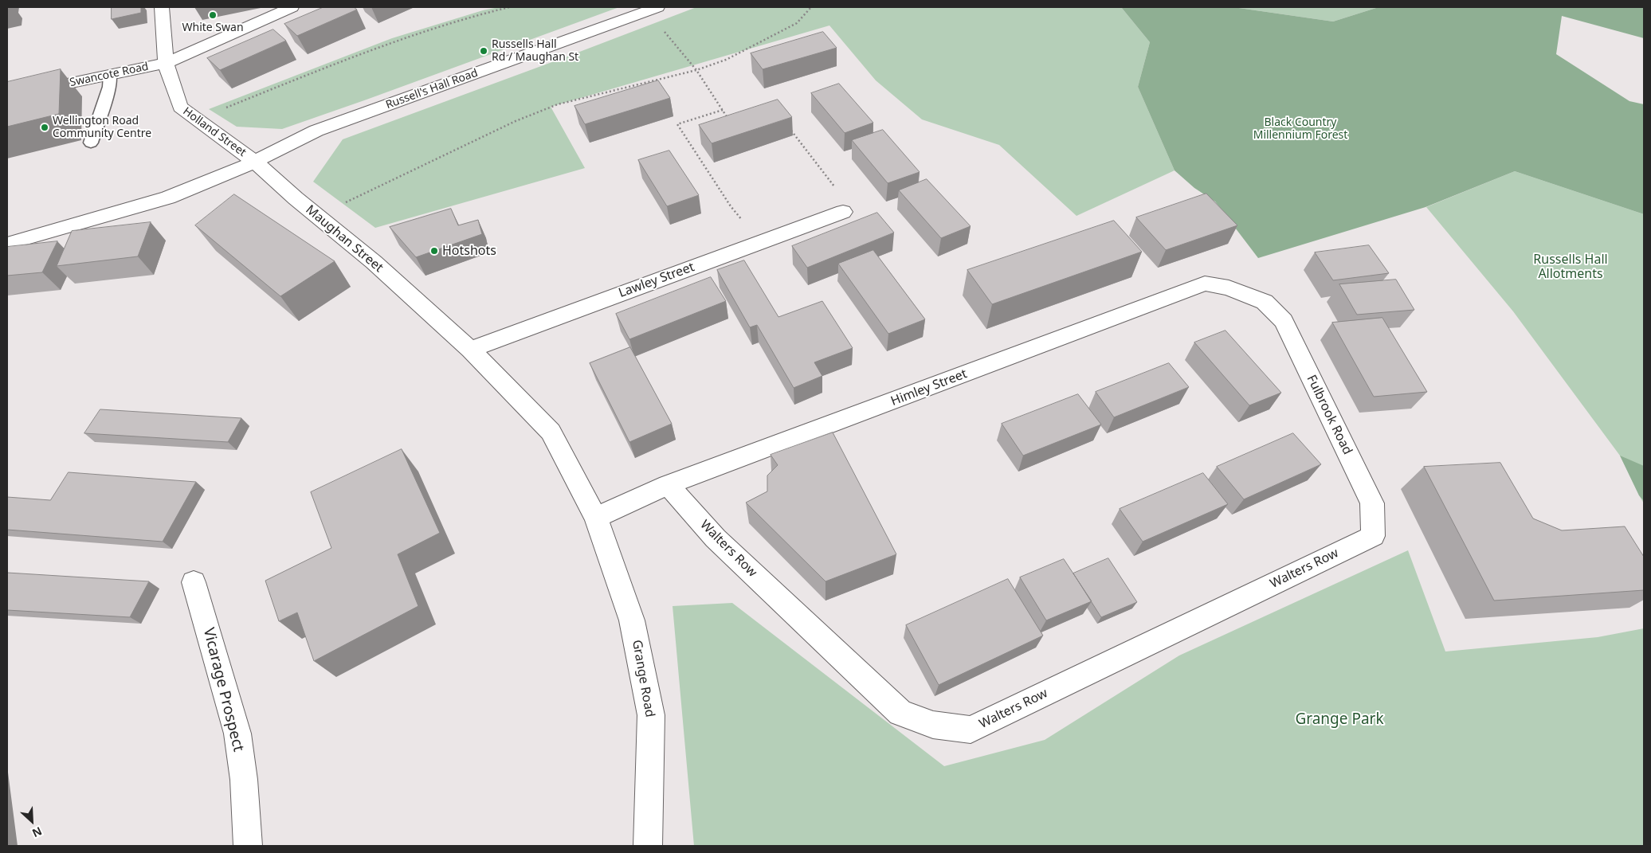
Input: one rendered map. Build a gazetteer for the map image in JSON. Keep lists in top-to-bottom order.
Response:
{
  "streets": {
    "street": [
      "Swancote Road",
      "Russell's Hall Road",
      "Holland Street",
      "Maughan Street",
      "Lawley Street",
      "Himley Street",
      "Fulbrook Road",
      "Walters Row",
      "Grange Road",
      "Vicarage Prospect"
    ]
  },
  "crossings": [
    ["Swancote Road", "Holland Street"],
    ["Russell's Hall Road", "Holland Street"],
    ["Russell's Hall Road", "Maughan Street"],
    ["Holland Street", "Maughan Street"],
    ["Maughan Street", "Lawley Street"],
    ["Maughan Street", "Himley Street"],
    ["Maughan Street", "Grange Road"],
    ["Himley Street", "Fulbrook Road"],
    ["Himley Street", "Walters Row"],
    ["Himley Street", "Grange Road"],
    ["Fulbrook Road", "Walters Row"]
  ],
  "parks": ["Black Country Millennium Forest", "Russells Hall Allotments", "Grange Park"],
  "places": [
    "White Swan",
    "Russells Hall Rd / Maughan St",
    "Wellington Road Community Centre",
    "Hotshots"
  ],
  "north": "bottom right"
}
